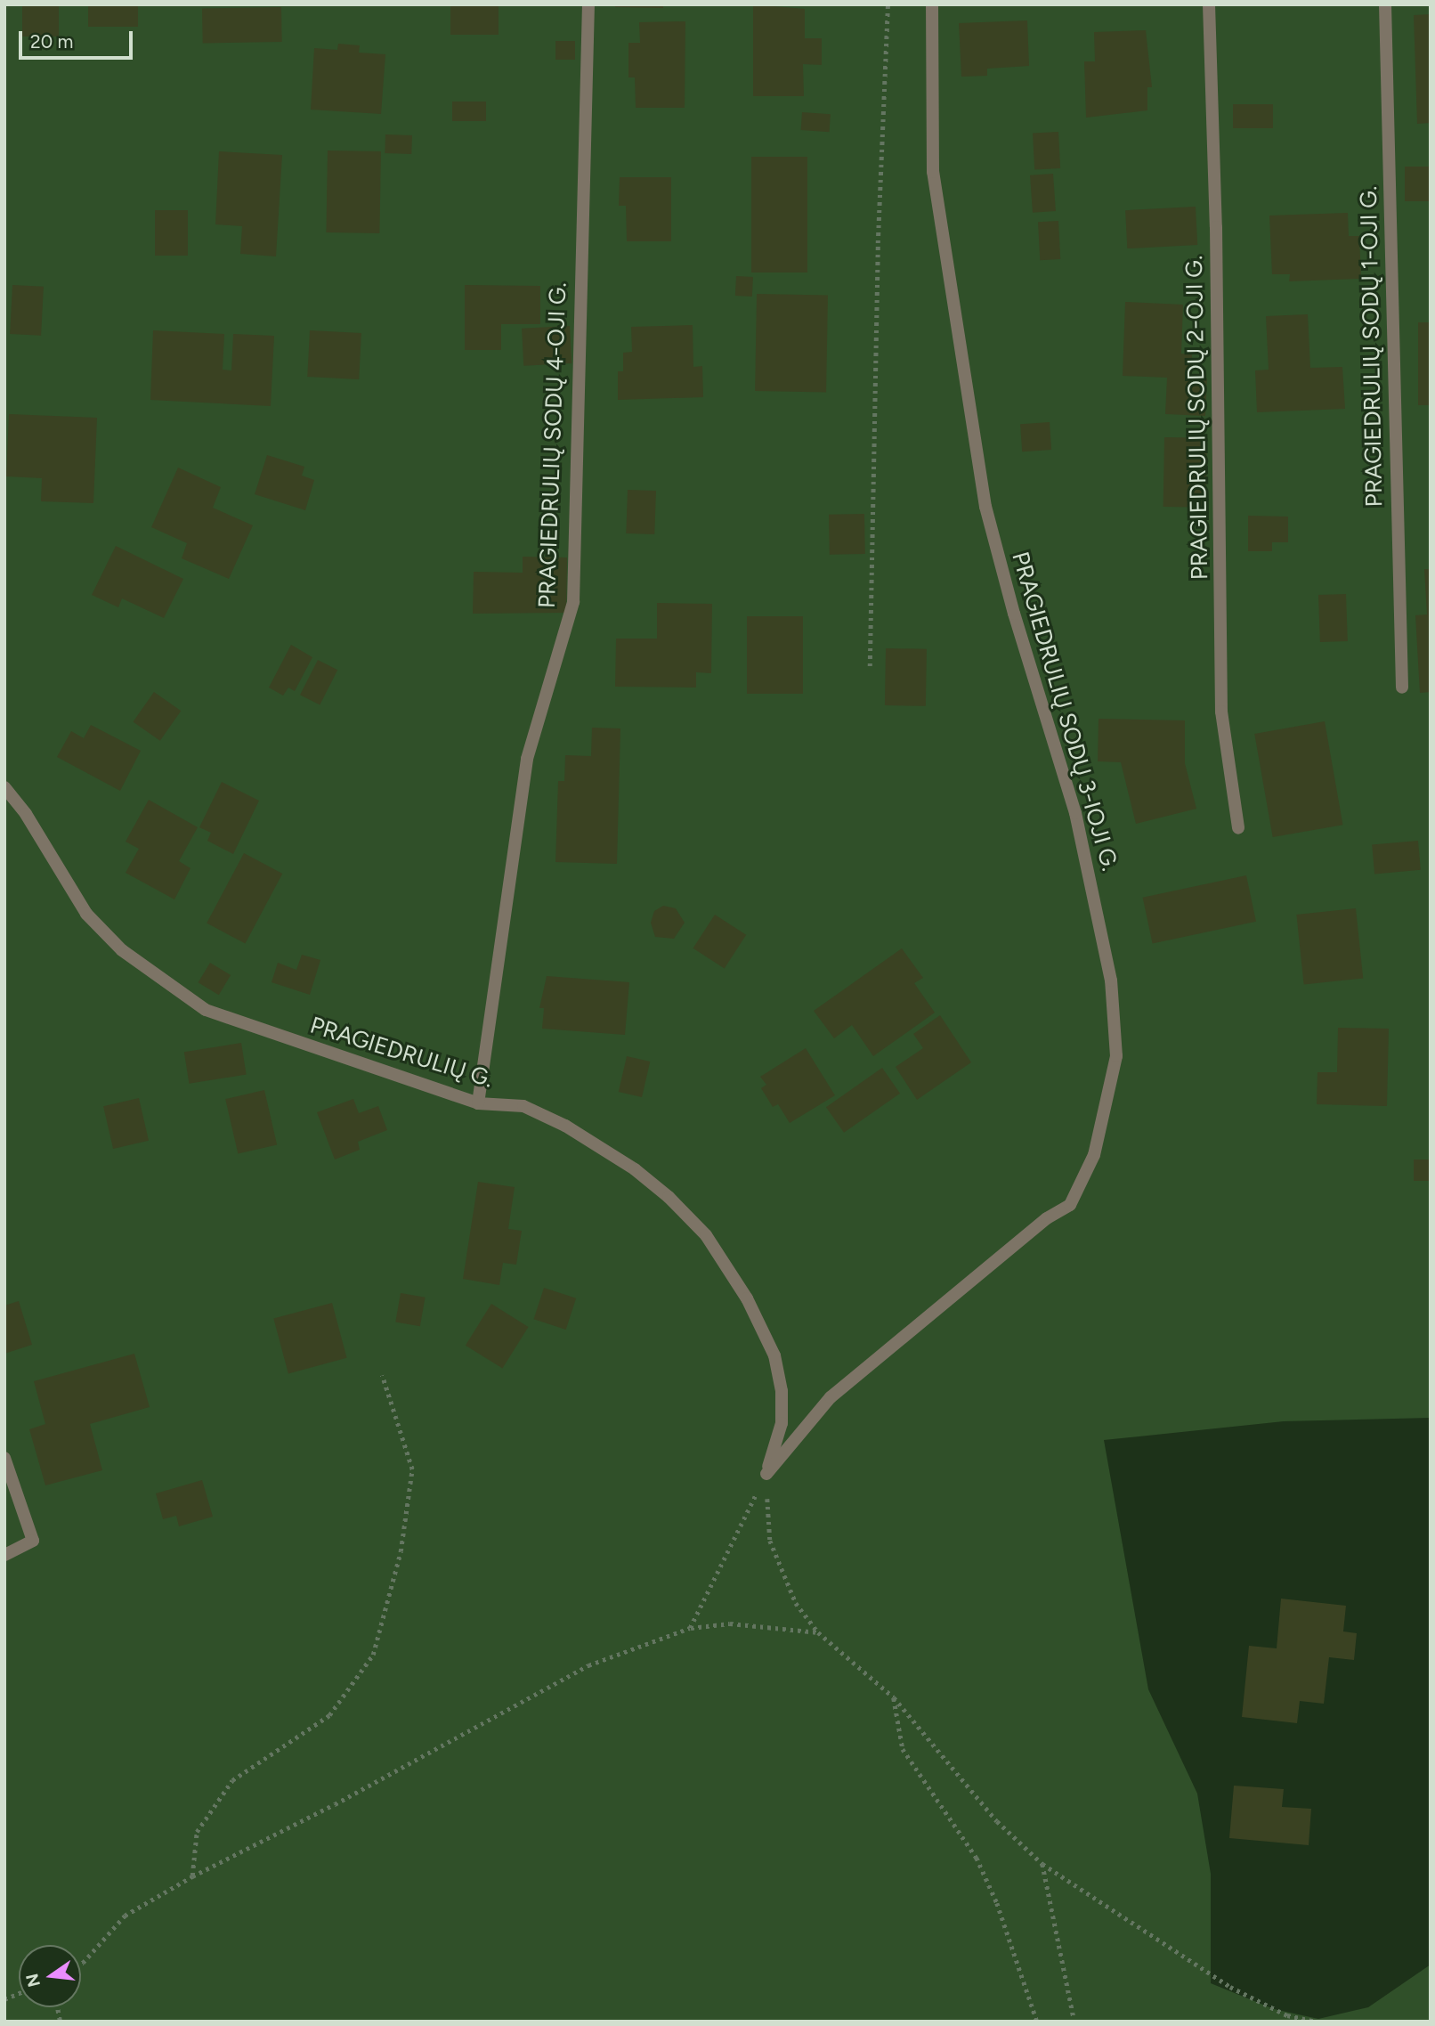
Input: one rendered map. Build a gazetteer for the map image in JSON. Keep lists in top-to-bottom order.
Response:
{
  "streets": {
    "street": [
      "PRAGIEDRULIŲ SODŲ 1-OJI G.",
      "PRAGIEDRULIŲ SODŲ 2-OJI G.",
      "PRAGIEDRULIŲ SODŲ 4-OJI G.",
      "PRAGIEDRULIŲ SODŲ 3-IOJI G.",
      "PRAGIEDRULIŲ G."
    ]
  },
  "crossings": [
    ["PRAGIEDRULIŲ SODŲ 4-OJI G.", "PRAGIEDRULIŲ G."],
    ["PRAGIEDRULIŲ SODŲ 3-IOJI G.", "PRAGIEDRULIŲ G."]
  ],
  "scale_bar": "20 m",
  "north": "left"
}
